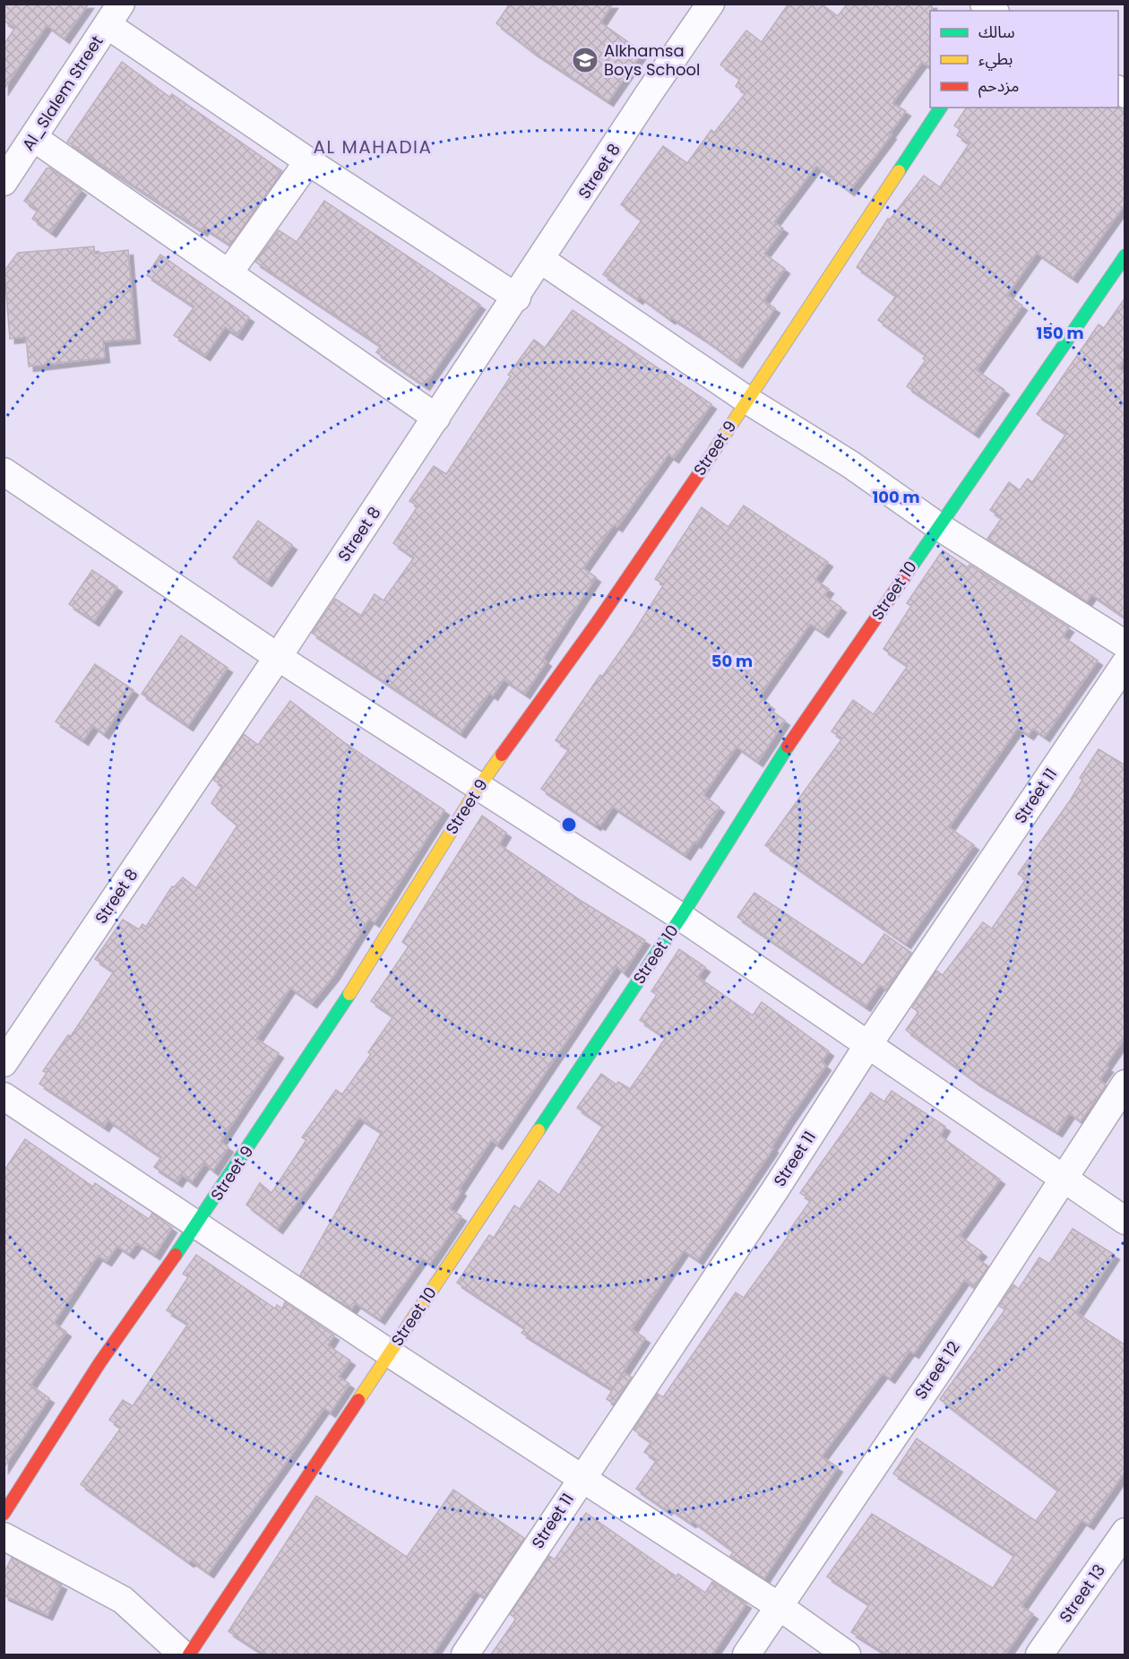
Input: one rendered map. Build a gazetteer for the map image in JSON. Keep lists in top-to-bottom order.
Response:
{
  "streets": {
    "street": [
      "Al_Slalem Street",
      "Street 8",
      "Street 9",
      "Street 10",
      "Street 11",
      "Street 12",
      "Street 13"
    ]
  },
  "districts": ["AL MAHADIA"],
  "places": {
    "school or university": ["Alkhamsa Boys School"]
  },
  "legend": ["سالك", "بطيء", "مزدحم"],
  "rings": ["150 m", "100 m", "50 m"]
}
